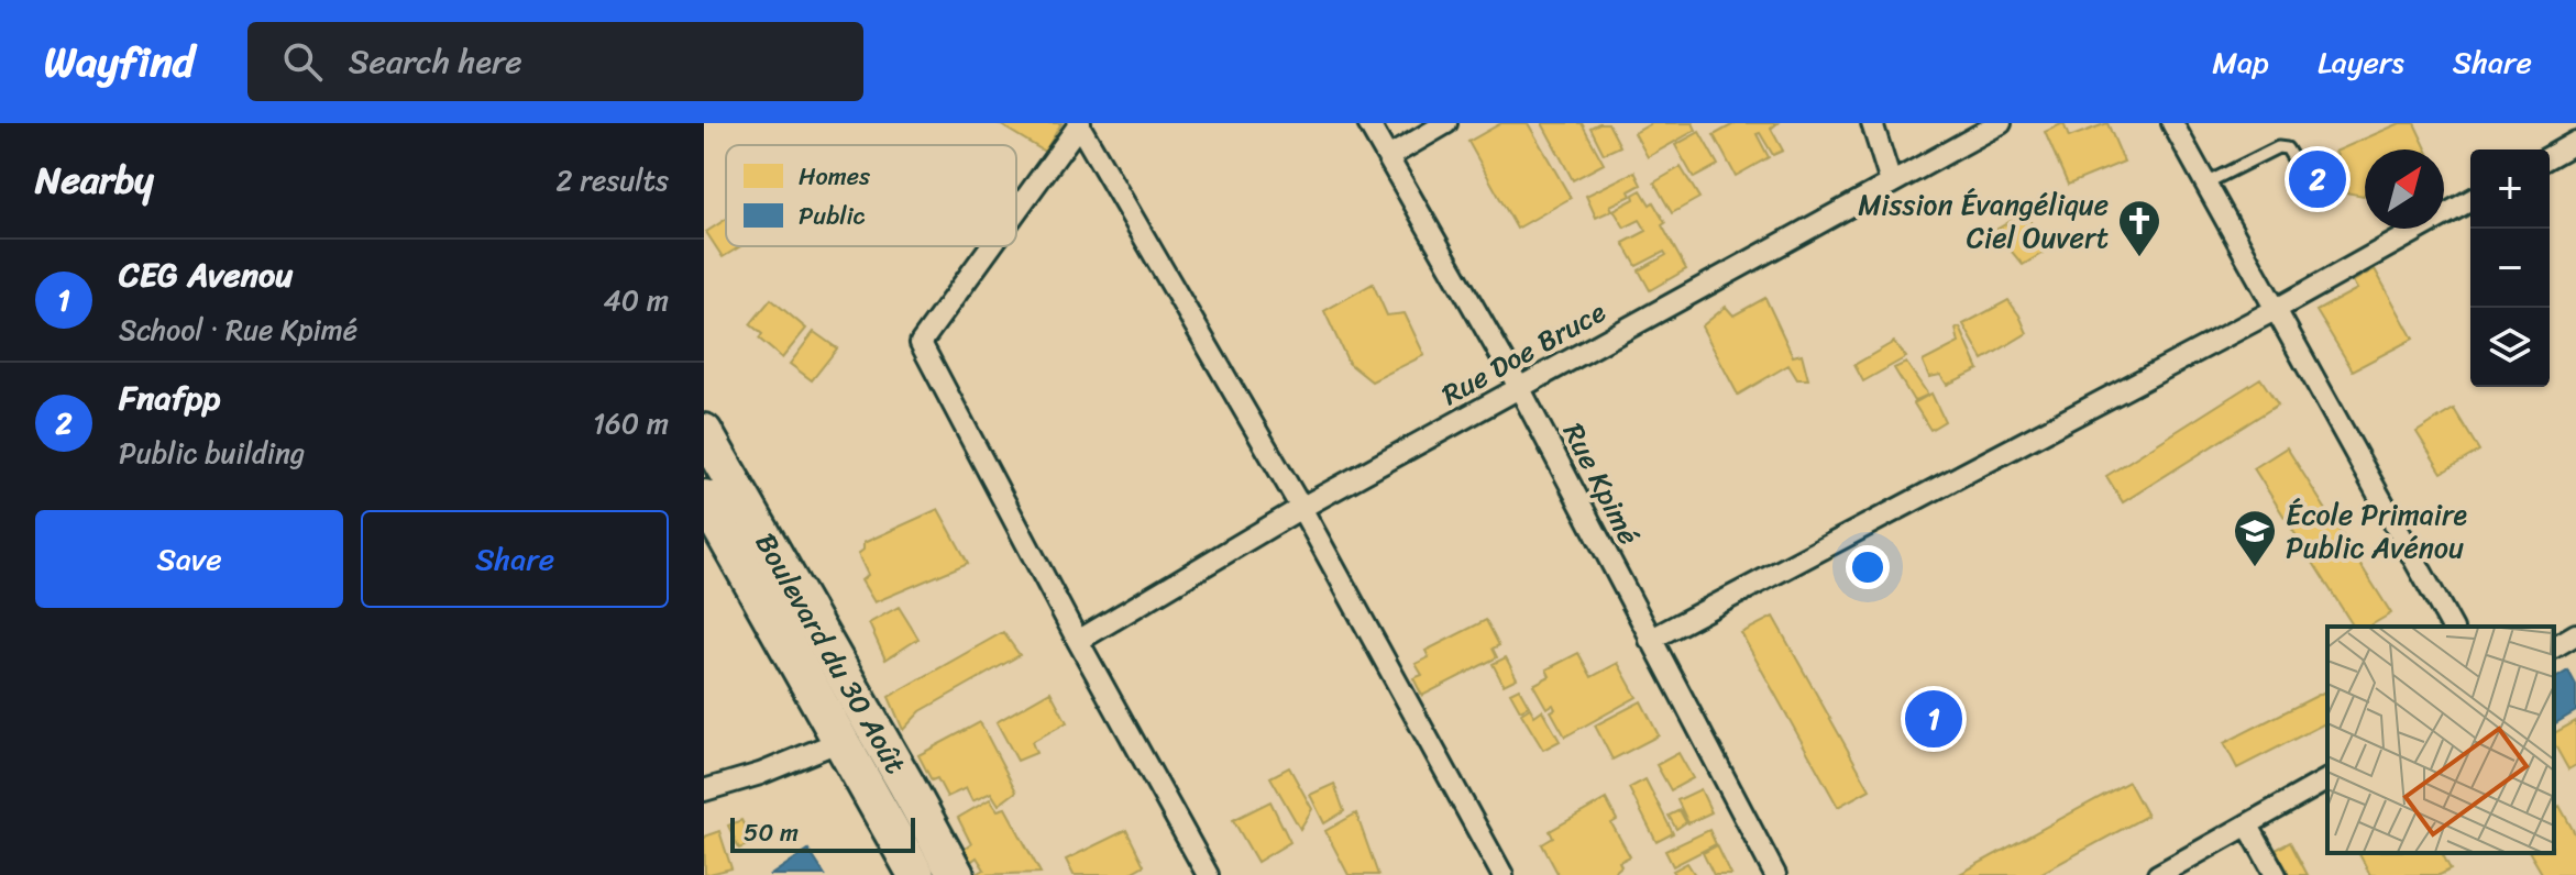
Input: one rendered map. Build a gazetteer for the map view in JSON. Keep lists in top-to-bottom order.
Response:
{
  "streets": {
    "highway": ["Boulevard du 30 Août"],
    "street": ["Rue Doe Bruce", "Rue Kpimé"]
  },
  "crossings": [
    ["Rue Doe Bruce", "Rue Kpimé"]
  ],
  "places": {
    "church": ["Mission Évangélique Ciel Ouvert"],
    "school or university": ["École Primaire Public Avénou"]
  },
  "legend": ["Homes", "Public"],
  "scale_bar": "50 m",
  "north": "top right",
  "page": {
    "header": "Wayfind",
    "search": "Search here",
    "nav": ["Map", "Layers", "Share"],
    "heading": ["Nearby", "2 results"],
    "pins": ["2", "1"],
    "map_buttons": ["+", "−"],
    "list": [
      {
        "mark": "1",
        "name": "CEG Avenou",
        "note": "School · Rue Kpimé",
        "value": "40 m"
      },
      {
        "mark": "2",
        "name": "Fnafpp",
        "note": "Public building",
        "value": "160 m"
      }
    ],
    "buttons": ["Save", "Share"],
    "scale": "50 m"
  }
}
